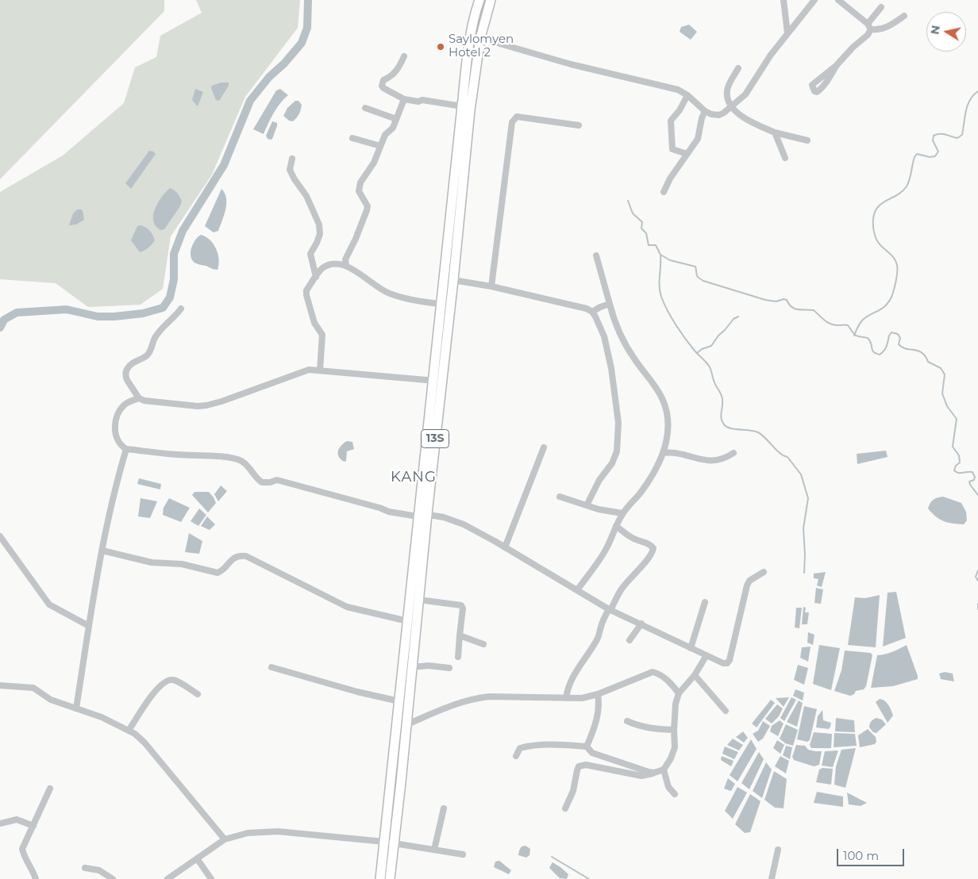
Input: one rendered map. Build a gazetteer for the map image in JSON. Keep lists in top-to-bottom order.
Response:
{
  "streets": {
    "highway": ["13S"]
  },
  "districts": ["KANG"],
  "places": ["Saylomyen Hotel 2"],
  "scale_bar": "100 m",
  "north": "left"
}
